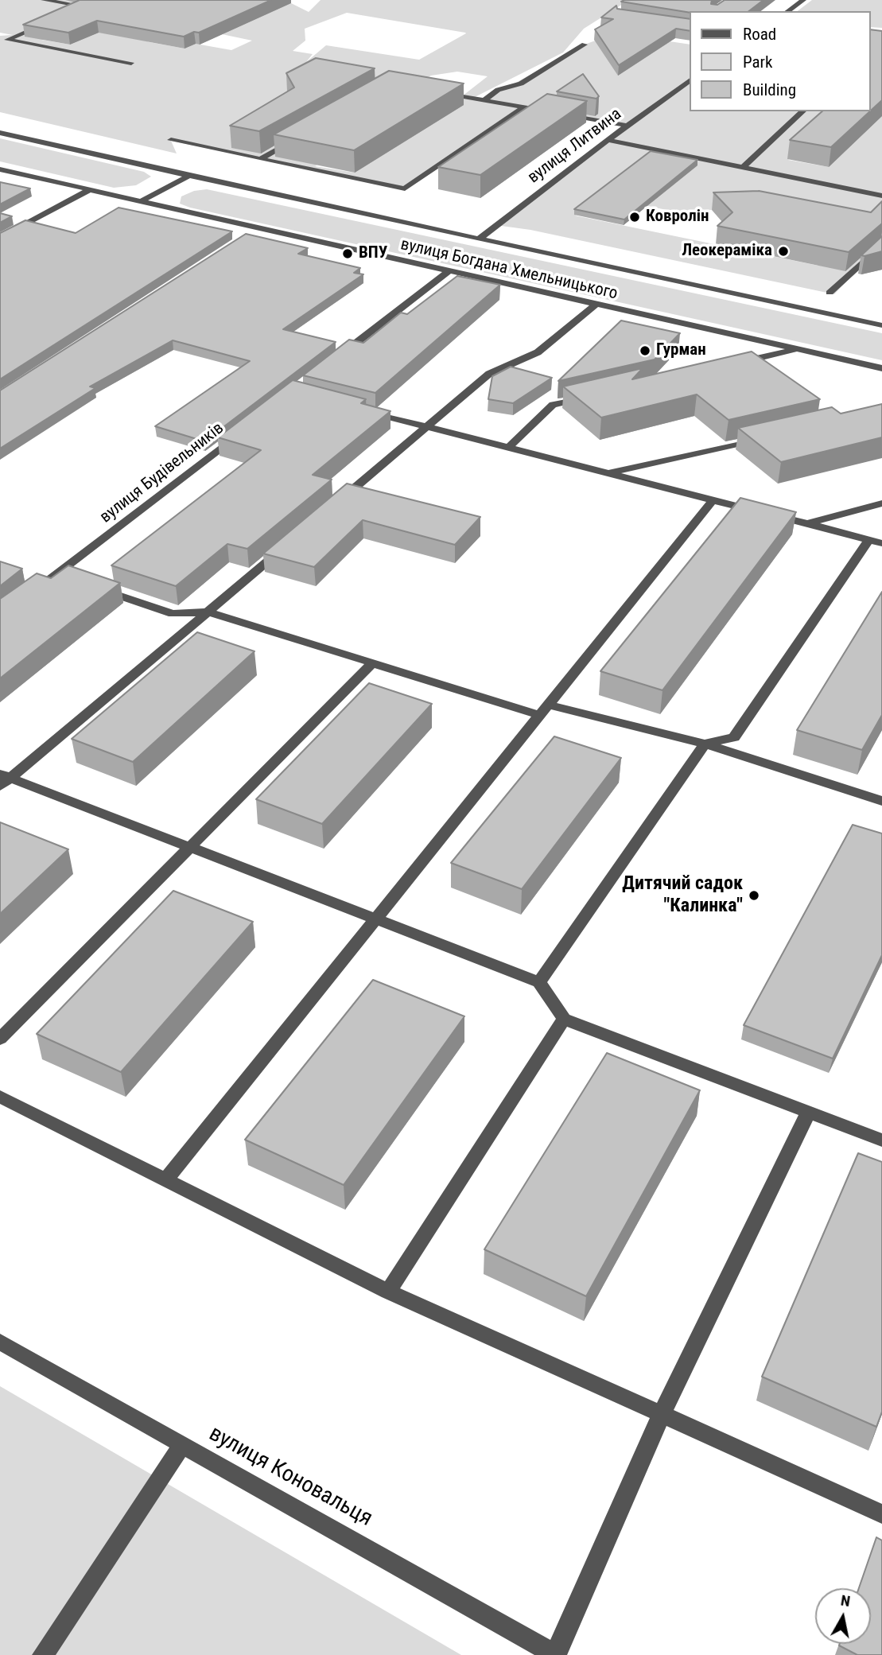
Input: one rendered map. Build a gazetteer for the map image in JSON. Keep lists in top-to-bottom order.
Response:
{
  "streets": {
    "street": [
      "вулиця Литвина",
      "вулиця Богдана Хмельницького",
      "вулиця Будівельників",
      "вулиця Коновальця"
    ]
  },
  "crossings": [
    ["вулиця Литвина", "вулиця Богдана Хмельницького"]
  ],
  "places": [
    "Ковролін",
    "Леокераміка",
    "ВПУ",
    "Гурман",
    "Дитячий садок \"Калинка\""
  ],
  "legend": ["Road", "Park", "Building"],
  "north": "top"
}
